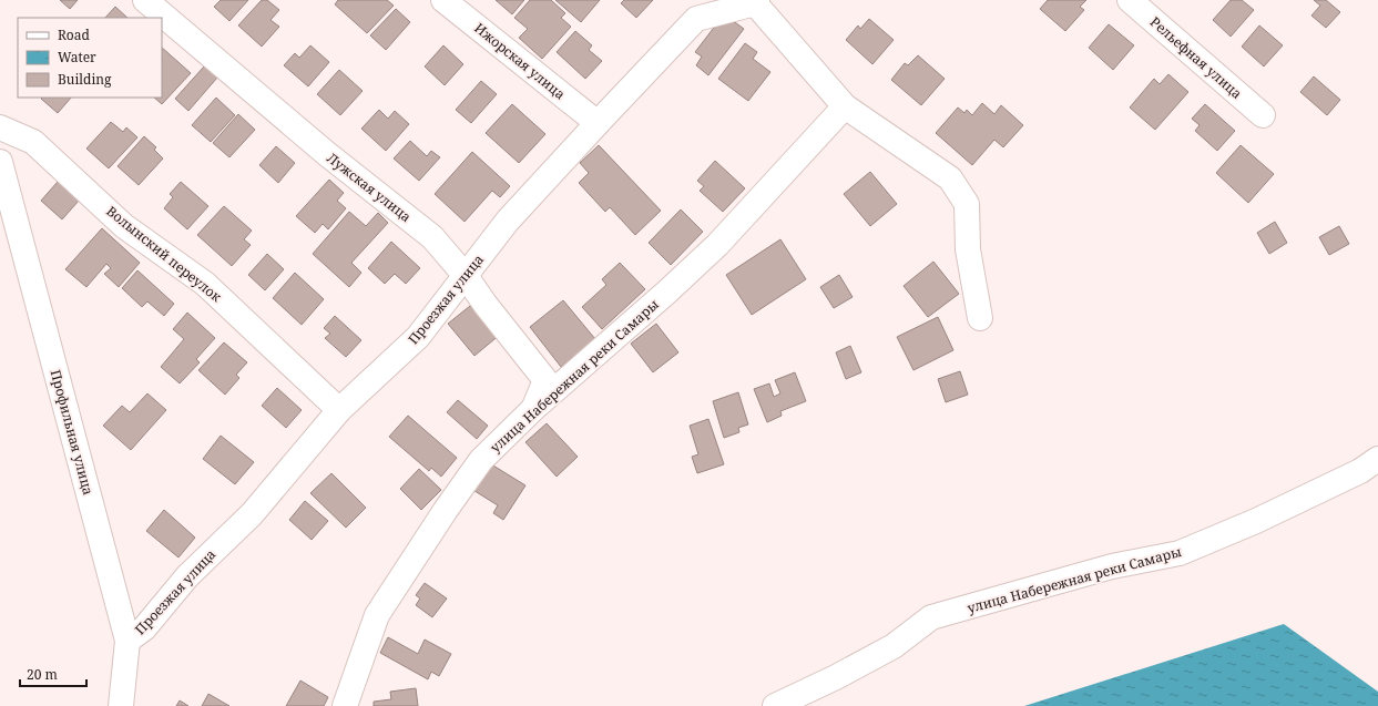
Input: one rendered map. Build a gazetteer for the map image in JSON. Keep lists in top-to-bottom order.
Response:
{
  "streets": {
    "street": [
      "Рельефная улица",
      "Ижорская улица",
      "Лужская улица",
      "Волынский переулок",
      "Проезжая улица",
      "улица Набережная реки Самары",
      "Профильная улица"
    ]
  },
  "crossings": [
    ["Ижорская улица", "Проезжая улица"],
    ["Лужская улица", "Проезжая улица"],
    ["Лужская улица", "улица Набережная реки Самары"],
    ["Волынский переулок", "Проезжая улица"],
    ["Проезжая улица", "Профильная улица"]
  ],
  "legend": ["Road", "Water", "Building"],
  "scale_bar": "20 m"
}
